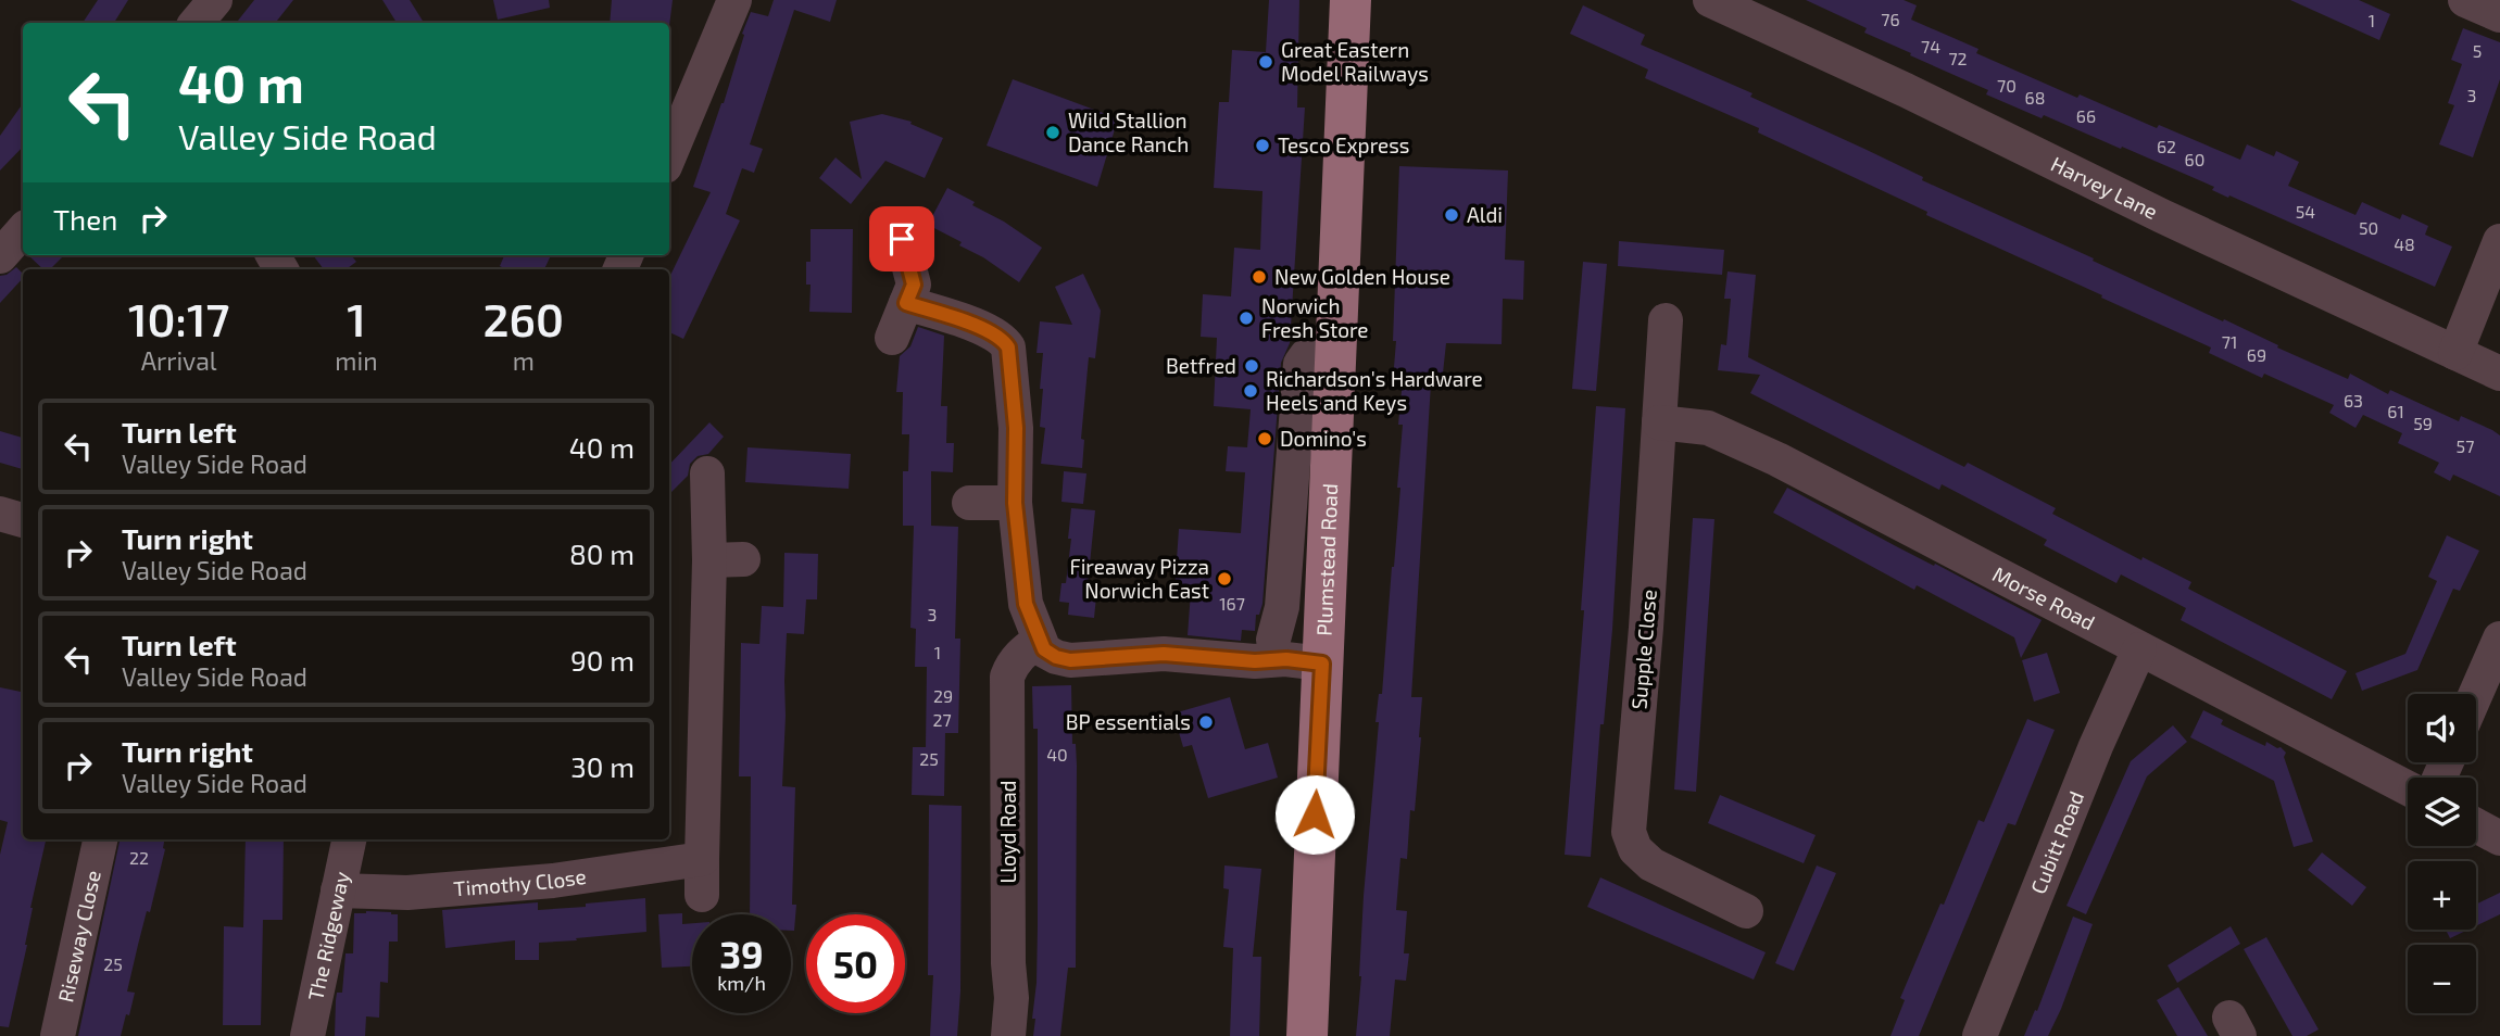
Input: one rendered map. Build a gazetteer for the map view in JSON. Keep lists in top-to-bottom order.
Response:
{
  "streets": {
    "main road": ["Plumstead Road"],
    "street": [
      "Harvey Lane",
      "Morse Road",
      "Supple Close",
      "Lloyd Road",
      "Cubitt Road",
      "Timothy Close",
      "Riseway Close",
      "The Ridgeway"
    ]
  },
  "crossings": [
    ["Morse Road", "Supple Close"],
    ["Morse Road", "Cubitt Road"],
    ["Timothy Close", "The Ridgeway"]
  ],
  "places": [
    "Great Eastern Model Railways",
    "Wild Stallion Dance Ranch",
    "Tesco Express",
    "Aldi",
    "New Golden House",
    "Norwich Fresh Store",
    "Betfred",
    "Richardson's Hardware Heels and Keys",
    "Domino's",
    "Fireaway Pizza Norwich East",
    "BP essentials"
  ],
  "house_numbers": [
    "76",
    "1",
    "74",
    "5",
    "72",
    "70",
    "3",
    "68",
    "66",
    "62",
    "60",
    "54",
    "50",
    "48",
    "71",
    "69",
    "63",
    "61",
    "59",
    "57",
    "167",
    "3",
    "1",
    "29",
    "27",
    "40",
    "25",
    "22",
    "25"
  ],
  "page": {
    "turn": ["40 m", "Valley Side Road"],
    "then": "Then",
    "eta": [
      "10:17",
      "Arrival",
      "1",
      "min",
      "260",
      "m"
    ],
    "list": [
      {
        "name": "Turn left",
        "note": "Valley Side Road",
        "value": "40 m"
      },
      {
        "name": "Turn right",
        "note": "Valley Side Road",
        "value": "80 m"
      },
      {
        "name": "Turn left",
        "note": "Valley Side Road",
        "value": "90 m"
      },
      {
        "name": "Turn right",
        "note": "Valley Side Road",
        "value": "30 m"
      }
    ],
    "map_buttons": ["+", "−"],
    "speed": "39 km/h",
    "limit": "50"
  }
}
